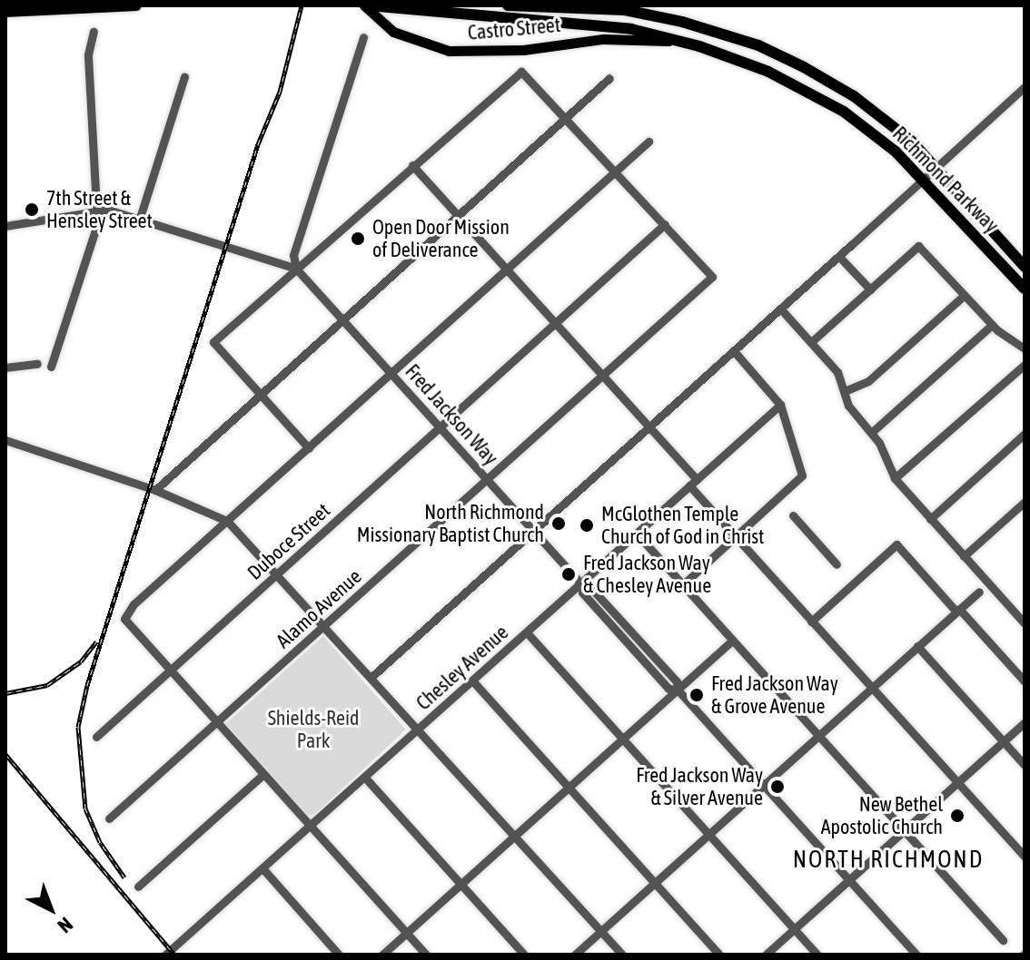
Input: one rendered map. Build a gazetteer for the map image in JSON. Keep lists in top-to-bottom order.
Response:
{
  "streets": {
    "highway": ["Richmond Parkway"],
    "main road": ["Castro Street"],
    "street": [
      "Fred Jackson Way",
      "Duboce Street",
      "Alamo Avenue",
      "Chesley Avenue"
    ]
  },
  "crossings": [
    ["Castro Street", "Richmond Parkway"],
    ["Fred Jackson Way", "Duboce Street"],
    ["Fred Jackson Way", "Alamo Avenue"],
    ["Fred Jackson Way", "Chesley Avenue"],
    ["Duboce Street", "Alamo Avenue"]
  ],
  "districts": ["NORTH RICHMOND"],
  "parks": ["Shields-Reid Park"],
  "places": [
    "7th Street & Hensley Street",
    "Open Door Mission of Deliverance",
    "North Richmond Missionary Baptist Church",
    "McGlothen Temple Church of God in Christ",
    "Fred Jackson Way & Chesley Avenue",
    "Fred Jackson Way & Grove Avenue",
    "Fred Jackson Way & Silver Avenue",
    "New Bethel Apostolic Church"
  ],
  "north": "bottom right"
}
